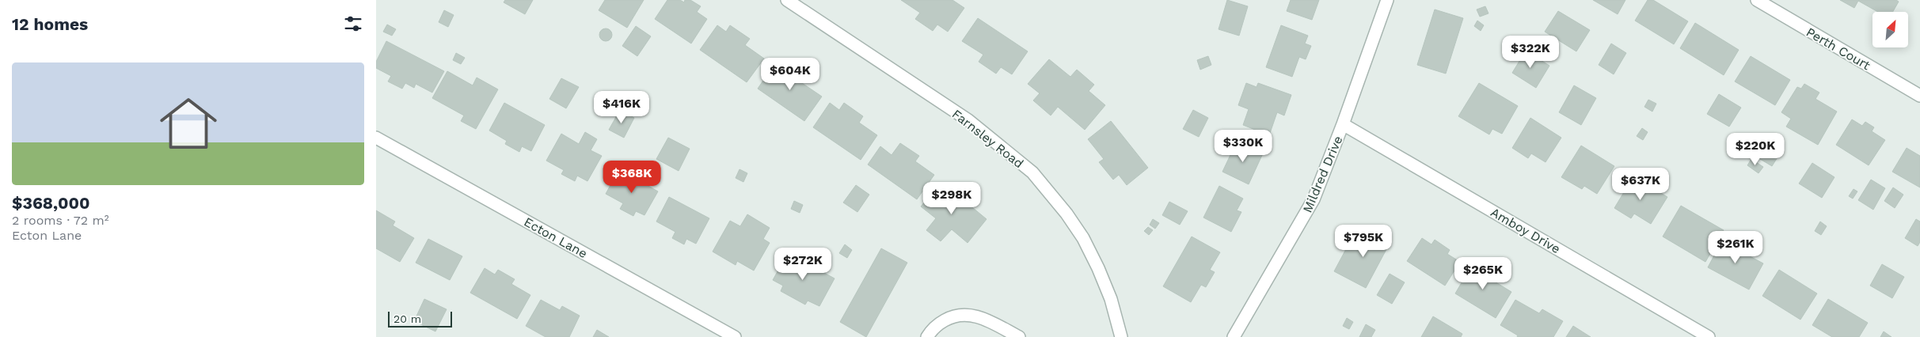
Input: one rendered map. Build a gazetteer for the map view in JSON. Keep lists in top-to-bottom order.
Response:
{
  "streets": {
    "street": [
      "Perth Court",
      "Farnsley Road",
      "Mildred Drive",
      "Amboy Drive",
      "Ecton Lane"
    ]
  },
  "crossings": [
    ["Mildred Drive", "Amboy Drive"]
  ],
  "scale_bar": "20 m",
  "north": "top right",
  "page": {
    "heading": "12 homes",
    "price": [
      "$322K",
      "$604K",
      "$416K",
      "$330K",
      "$220K",
      "$368K",
      "$637K",
      "$298K",
      "$795K",
      "$261K",
      "$272K",
      "$265K"
    ],
    "list": [
      {
        "name": "$368,000",
        "note": "2 rooms · 72 m² · Ecton Lane"
      }
    ],
    "scale": "20 m"
  }
}
